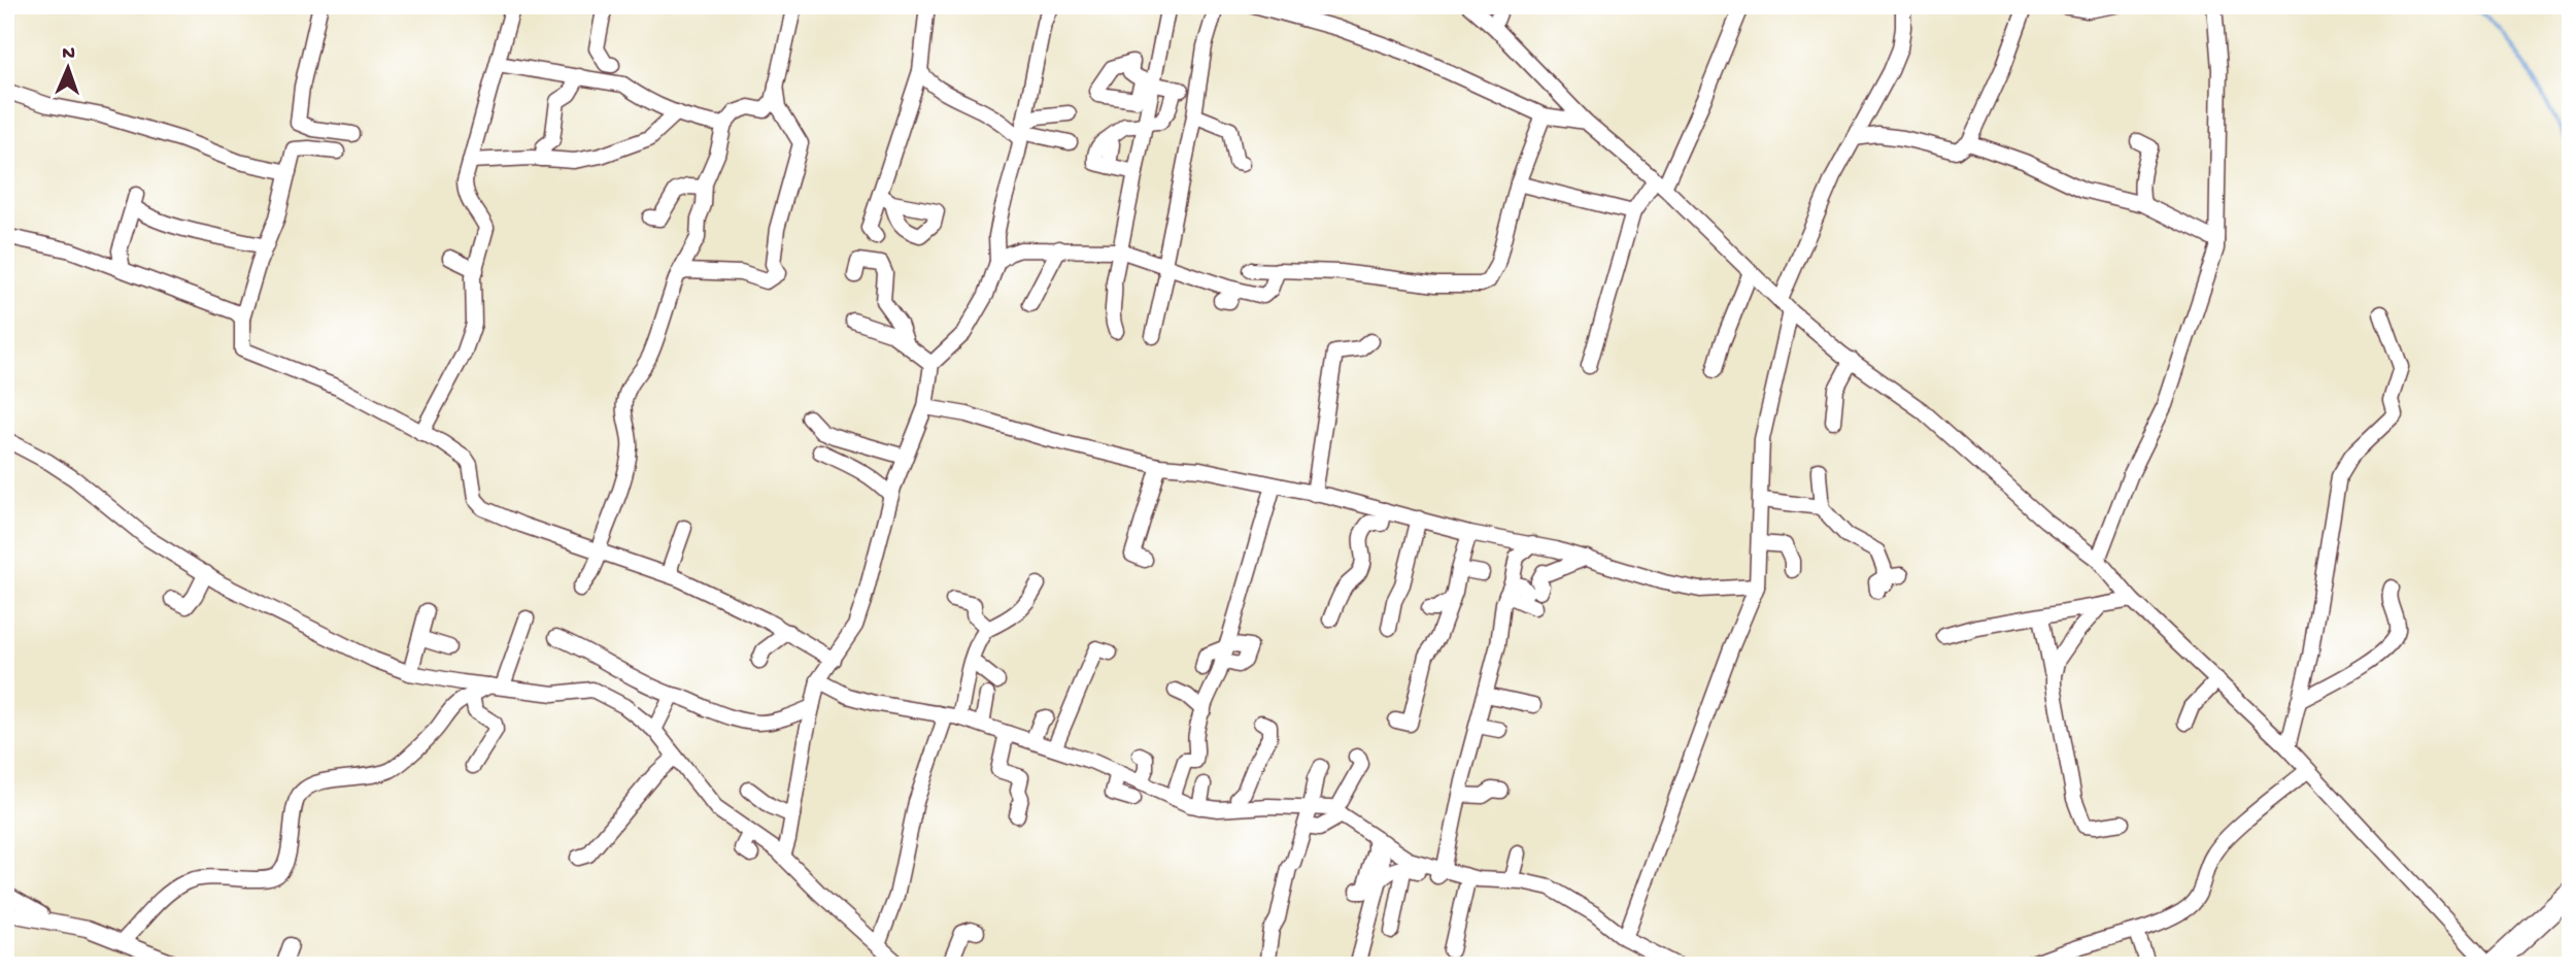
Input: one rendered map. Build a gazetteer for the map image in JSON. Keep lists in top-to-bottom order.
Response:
{
  "north": "top"
}
